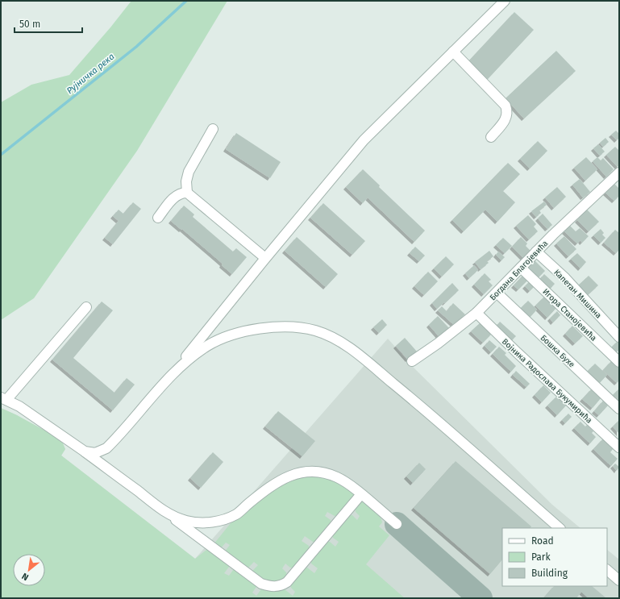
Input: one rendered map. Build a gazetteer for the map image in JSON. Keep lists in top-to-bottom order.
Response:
{
  "streets": {
    "street": [
      "Богдана Благојевића",
      "Капетан Мишина",
      "Игора Станојевића",
      "Бошка Бухе",
      "Војника Радослава Букумирића"
    ]
  },
  "crossings": [
    ["Богдана Благојевића", "Капетан Мишина"],
    ["Богдана Благојевића", "Игора Станојевића"],
    ["Богдана Благојевића", "Бошка Бухе"],
    ["Богдана Благојевића", "Војника Радослава Букумирића"]
  ],
  "water": ["Рујничка река"],
  "legend": ["Road", "Park", "Building"],
  "scale_bar": "50 m",
  "north": "bottom left"
}
